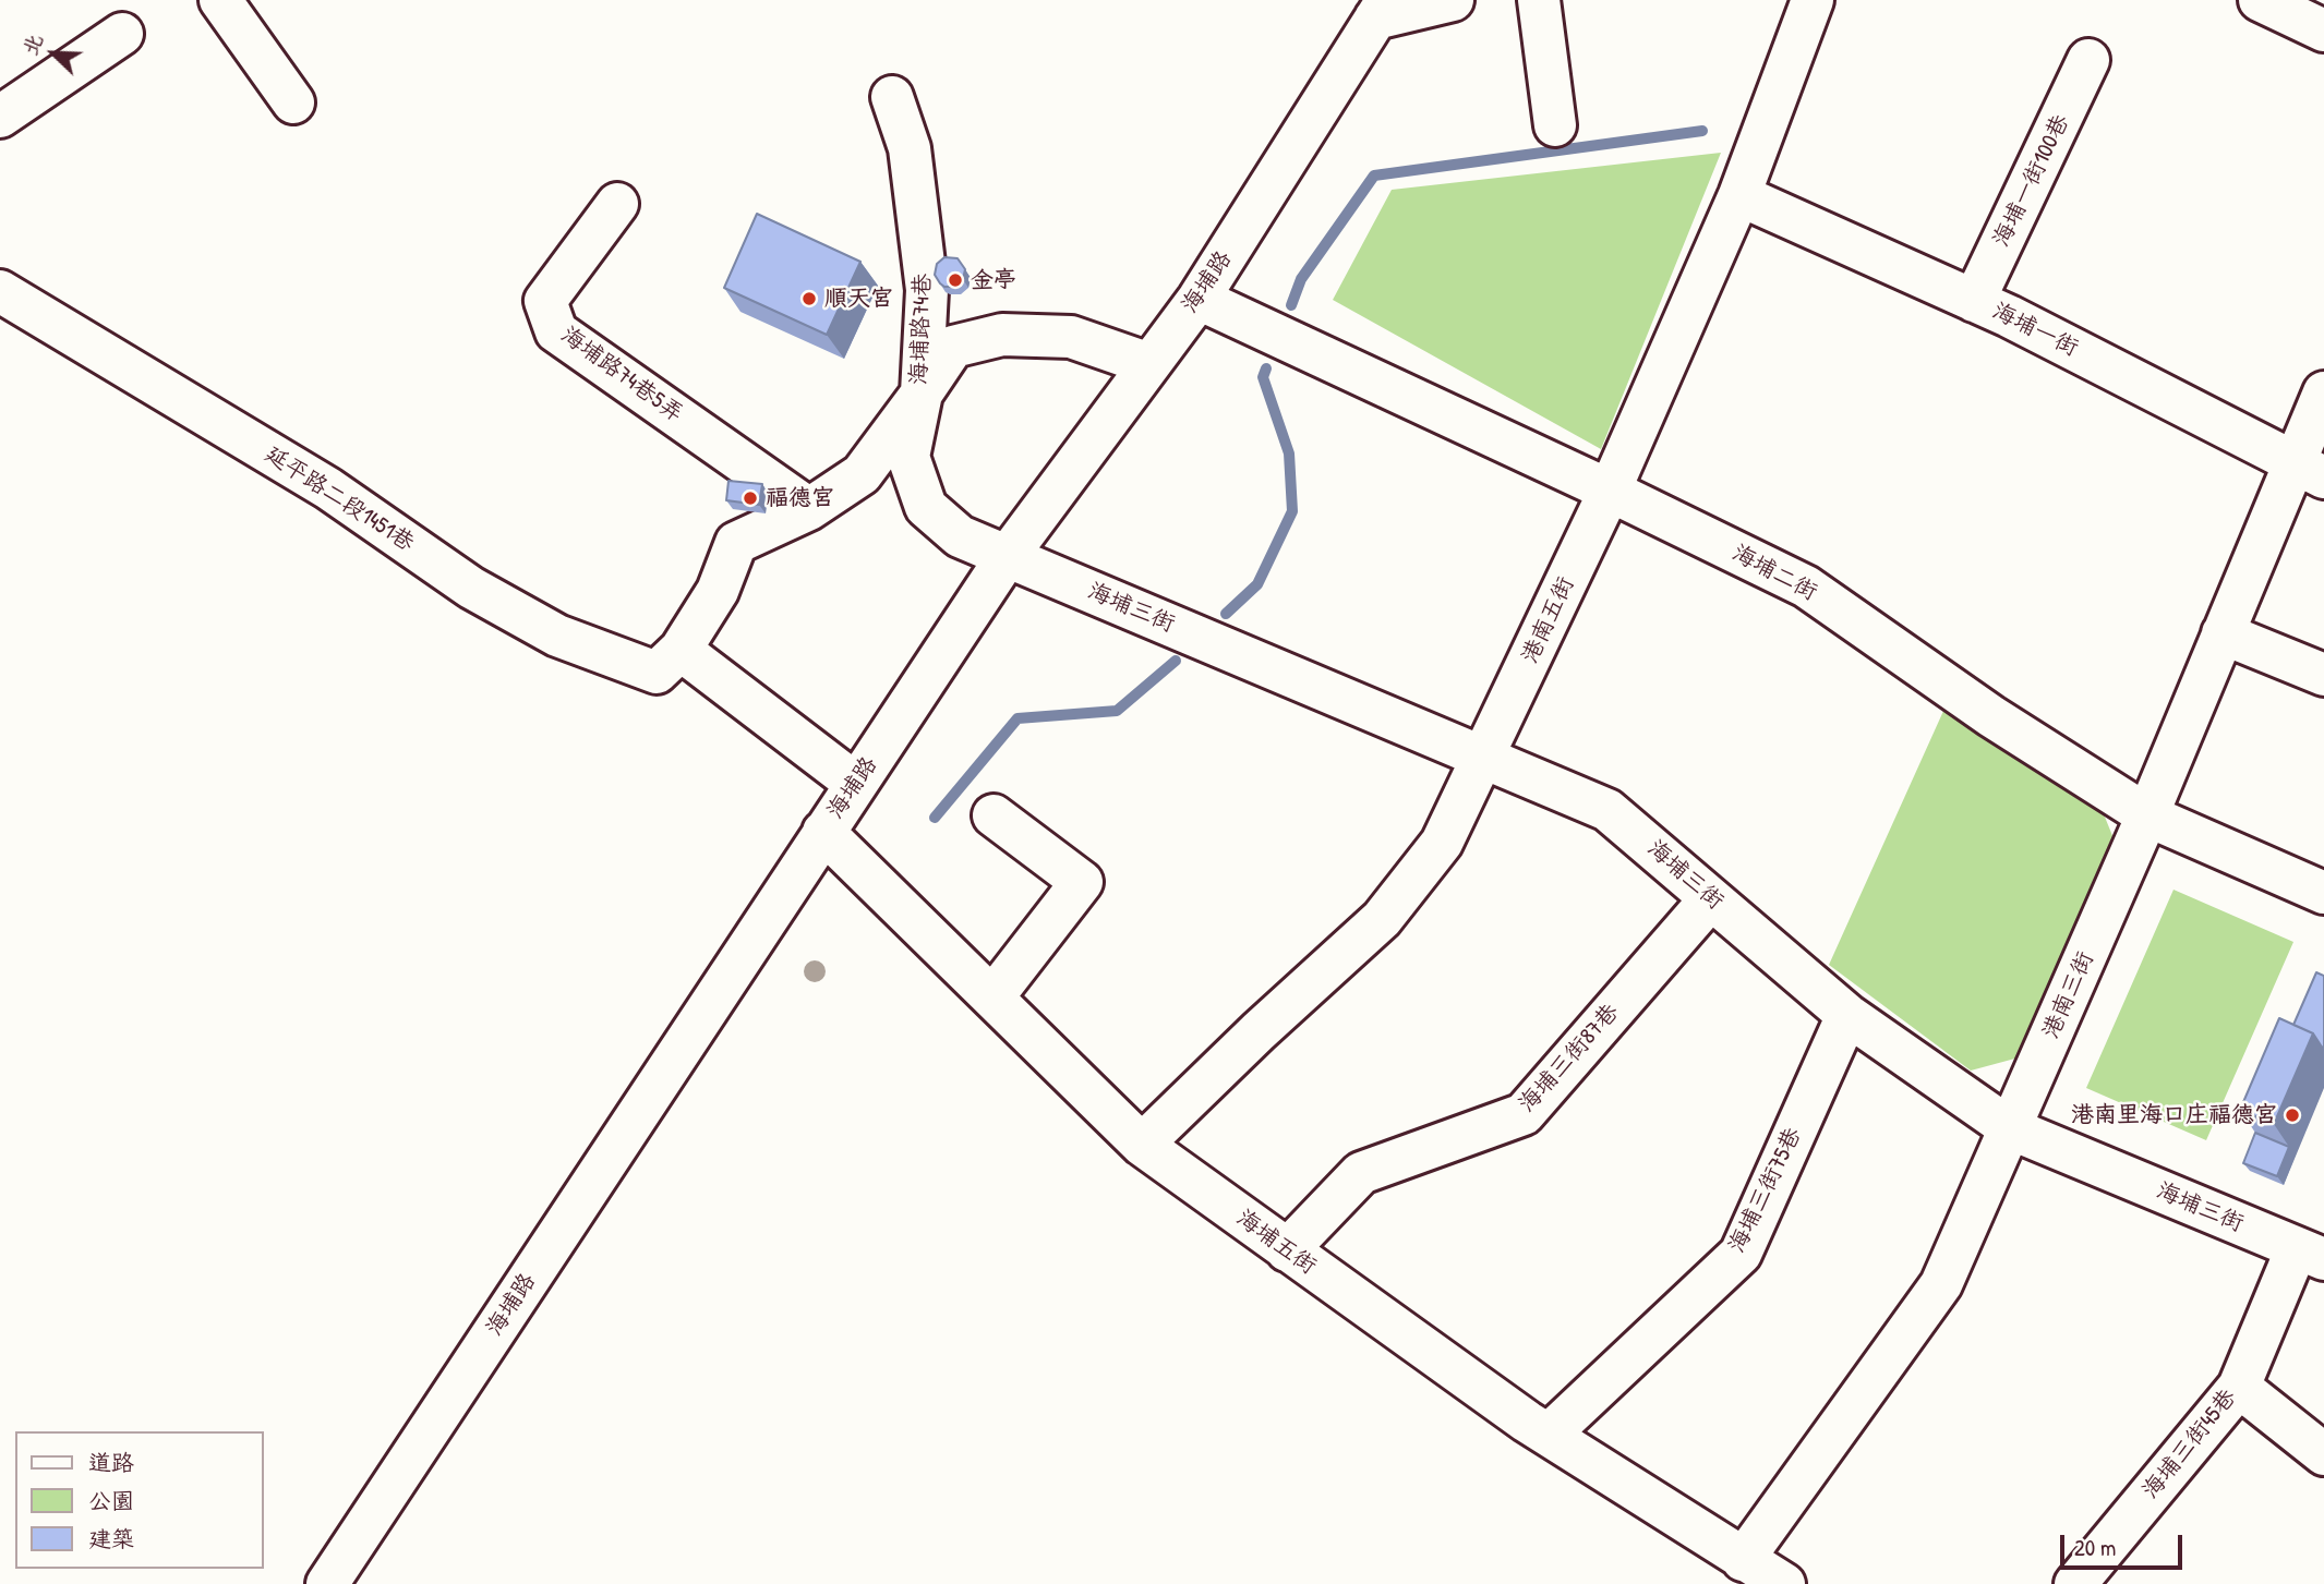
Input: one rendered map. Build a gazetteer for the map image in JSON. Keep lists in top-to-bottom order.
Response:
{
  "streets": {
    "street": [
      "海埔一街100巷",
      "海埔路",
      "海埔路74巷",
      "海埔一街",
      "海埔路74巷5弄",
      "延平路二段1451巷",
      "海埔二街",
      "海埔三街",
      "港南五街",
      "港南三街",
      "海埔三街87巷",
      "海埔三街75巷",
      "海埔五街",
      "海埔三街45巷"
    ]
  },
  "crossings": [
    ["海埔一街100巷", "海埔一街"],
    ["海埔路", "海埔二街"],
    ["海埔路", "海埔三街"],
    ["海埔路", "海埔五街"],
    ["海埔路74巷", "海埔路74巷5弄"],
    ["海埔路74巷", "延平路二段1451巷"],
    ["海埔路74巷", "海埔三街"],
    ["海埔一街", "港南五街"],
    ["海埔一街", "港南三街"],
    ["海埔二街", "港南五街"],
    ["海埔二街", "港南三街"],
    ["海埔三街", "港南五街"],
    ["海埔三街", "港南三街"],
    ["海埔三街", "海埔三街87巷"],
    ["海埔三街", "海埔三街75巷"],
    ["海埔三街", "海埔三街45巷"],
    ["港南五街", "海埔五街"],
    ["港南三街", "海埔五街"],
    ["海埔三街87巷", "海埔五街"],
    ["海埔三街75巷", "海埔五街"]
  ],
  "places": [
    "金亭",
    "順天宮",
    "福德宫",
    "港南里海口庄福德宫"
  ],
  "legend": ["道路", "公園", "建築"],
  "scale_bar": "20 m",
  "north": "top left"
}
